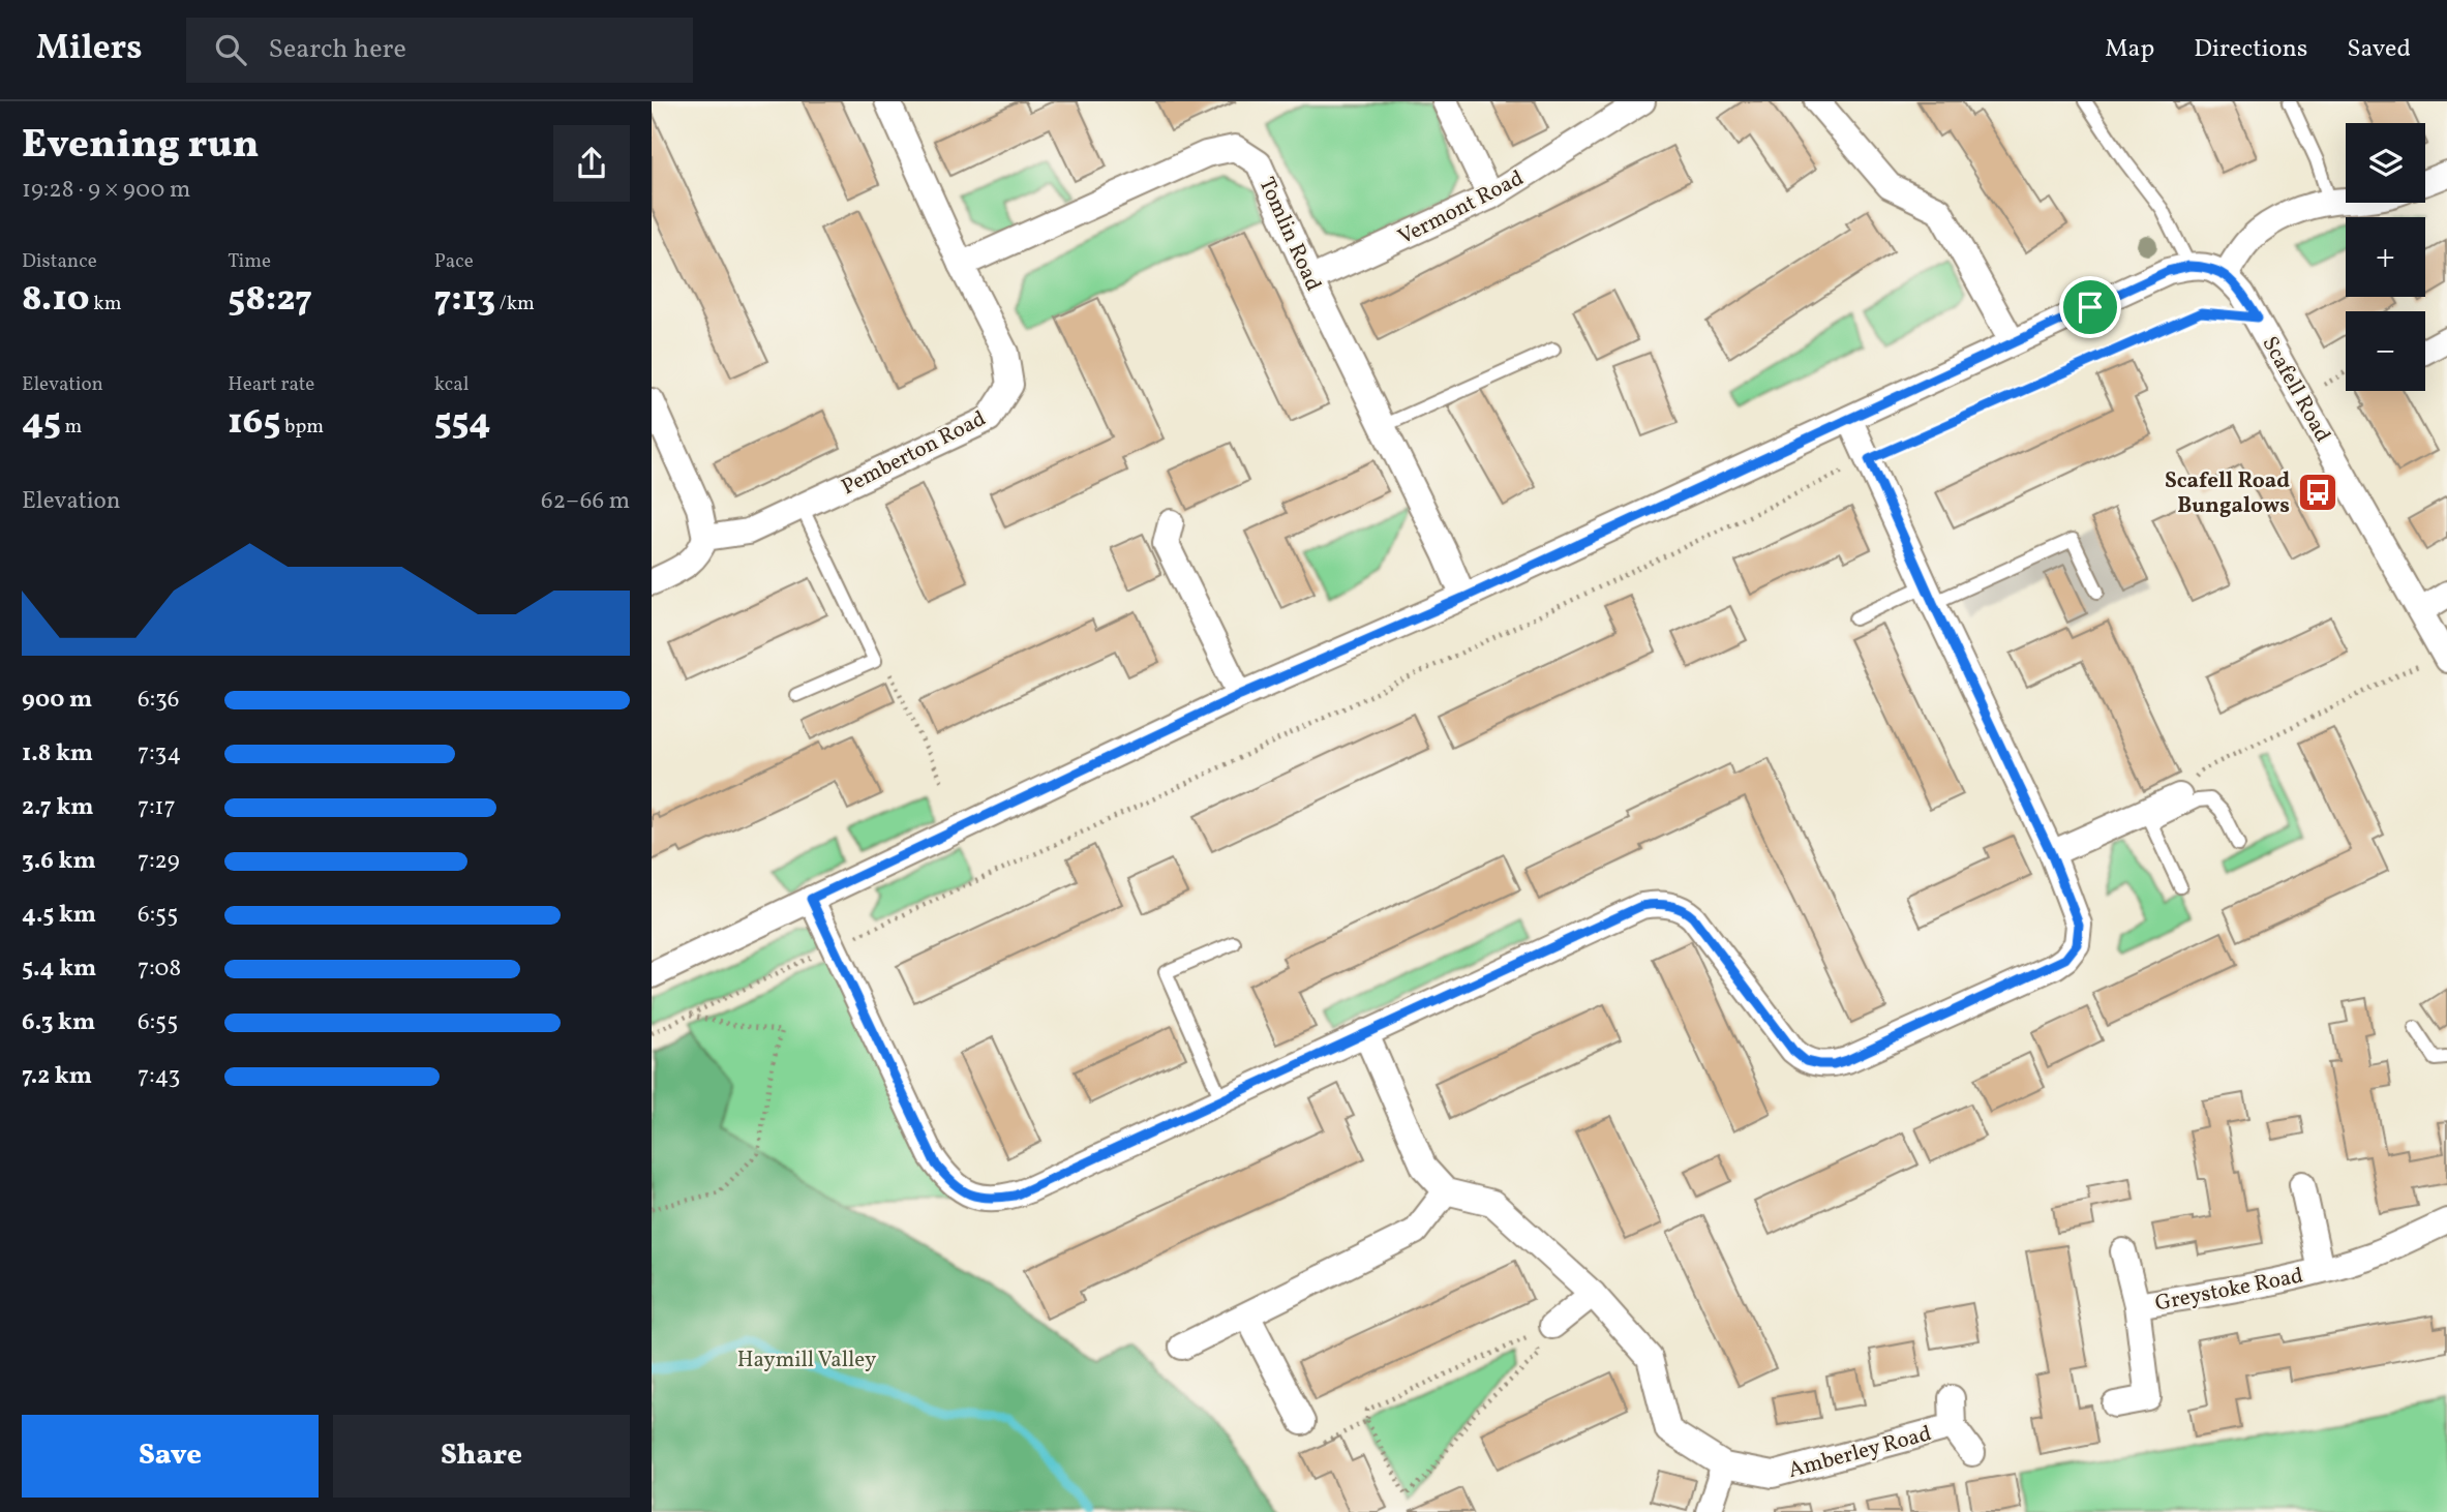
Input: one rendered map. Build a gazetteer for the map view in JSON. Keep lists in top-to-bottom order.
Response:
{
  "streets": {
    "street": [
      "Vermont Road",
      "Tomlin Road",
      "Scafell Road",
      "Pemberton Road",
      "Greystoke Road",
      "Amberley Road"
    ]
  },
  "crossings": [
    ["Vermont Road", "Tomlin Road"],
    ["Tomlin Road", "Pemberton Road"]
  ],
  "parks": ["Haymill Valley"],
  "places": {
    "bus stop": ["Scafell Road Bungalows"]
  },
  "page": {
    "header": "Milers",
    "search": "Search here",
    "nav": ["Map", "Directions", "Saved"],
    "heading": ["Evening run", "19:28 · 9 × 900 m"],
    "map_buttons": ["+", "−"],
    "stats": [
      ["Distance", "8.10 km"],
      ["Time", "58:27"],
      ["Pace", "7:13 /km"],
      ["Elevation", "45 m"],
      ["Heart rate", "165 bpm"],
      ["kcal", "554"]
    ],
    "chart": ["Elevation", "62–66 m"],
    "list": [
      {
        "name": "900 m",
        "note": "6:36"
      },
      {
        "name": "1.8 km",
        "note": "7:34"
      },
      {
        "name": "2.7 km",
        "note": "7:17"
      },
      {
        "name": "3.6 km",
        "note": "7:29"
      },
      {
        "name": "4.5 km",
        "note": "6:55"
      },
      {
        "name": "5.4 km",
        "note": "7:08"
      },
      {
        "name": "6.3 km",
        "note": "6:55"
      },
      {
        "name": "7.2 km",
        "note": "7:43"
      }
    ],
    "buttons": ["Save", "Share"]
  }
}
